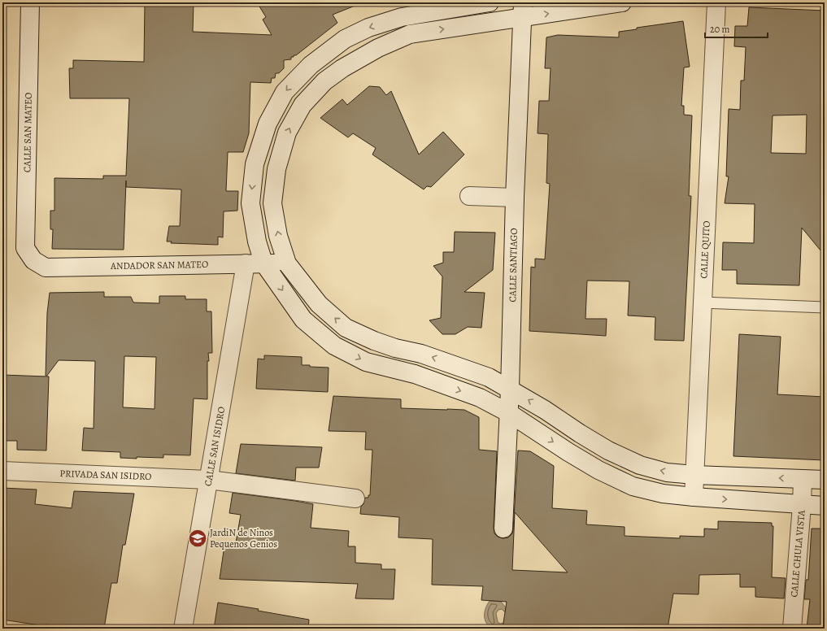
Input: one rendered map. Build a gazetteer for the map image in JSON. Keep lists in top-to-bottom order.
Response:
{
  "streets": {
    "street": [
      "CALLE SAN MATEO",
      "CALLE QUITO",
      "ANDADOR SAN MATEO",
      "CALLE SANTIAGO",
      "CALLE SAN ISIDRO",
      "PRIVADA SAN ISIDRO",
      "CALLE CHULA VISTA"
    ]
  },
  "crossings": [
    ["CALLE SAN MATEO", "ANDADOR SAN MATEO"],
    ["ANDADOR SAN MATEO", "CALLE SAN ISIDRO"],
    ["CALLE SAN ISIDRO", "PRIVADA SAN ISIDRO"]
  ],
  "places": {
    "school or university": ["JardiN de Ninos Pequenos Genios"]
  },
  "scale_bar": "20 m"
}
